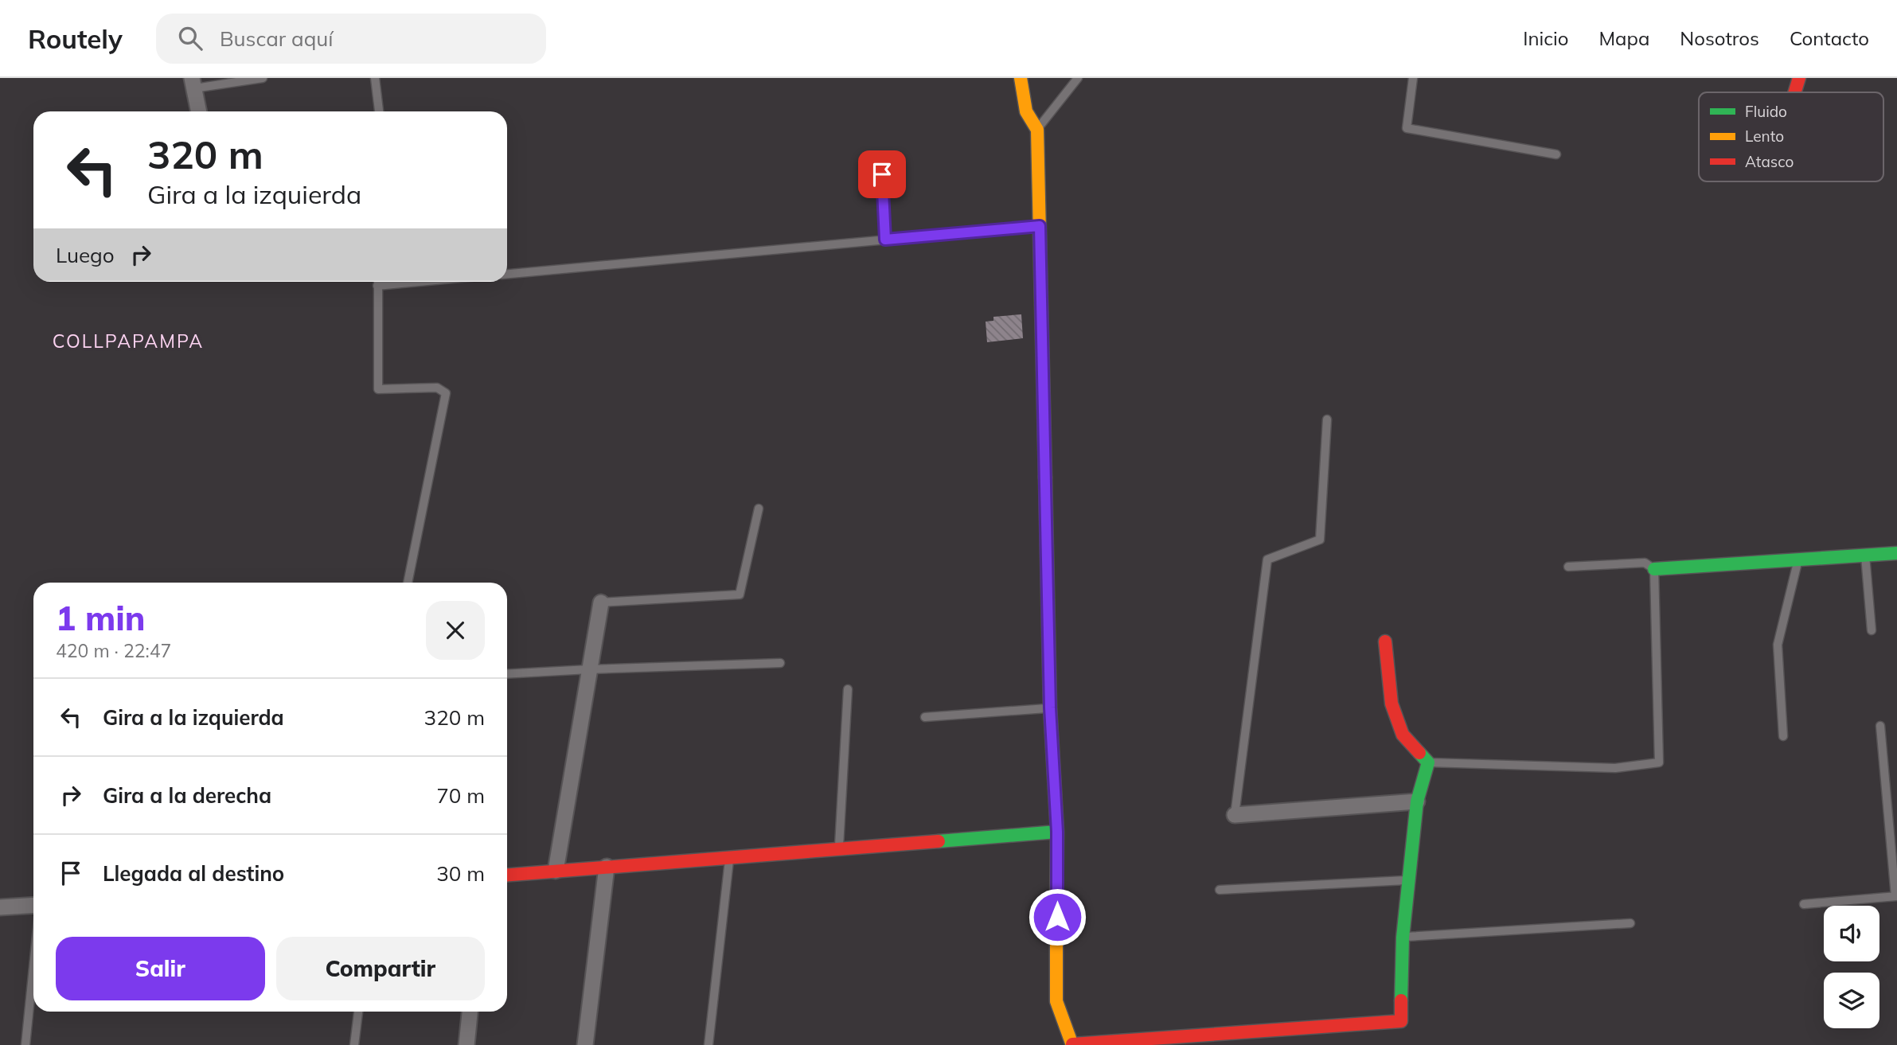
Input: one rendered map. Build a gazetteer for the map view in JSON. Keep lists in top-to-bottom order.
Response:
{
  "districts": ["COLLPAPAMPA"],
  "legend": ["Fluido", "Lento", "Atasco"],
  "page": {
    "header": "Routely",
    "search": "Buscar aquí",
    "nav": [
      "Inicio",
      "Mapa",
      "Nosotros",
      "Contacto"
    ],
    "turn": ["320 m", "Gira a la izquierda"],
    "then": "Luego",
    "heading": ["1 min", "420 m · 22:47"],
    "list": [
      {
        "name": "Gira a la izquierda",
        "value": "320 m"
      },
      {
        "name": "Gira a la derecha",
        "value": "70 m"
      },
      {
        "name": "Llegada al destino",
        "value": "30 m"
      }
    ],
    "buttons": ["Salir", "Compartir"]
  }
}
